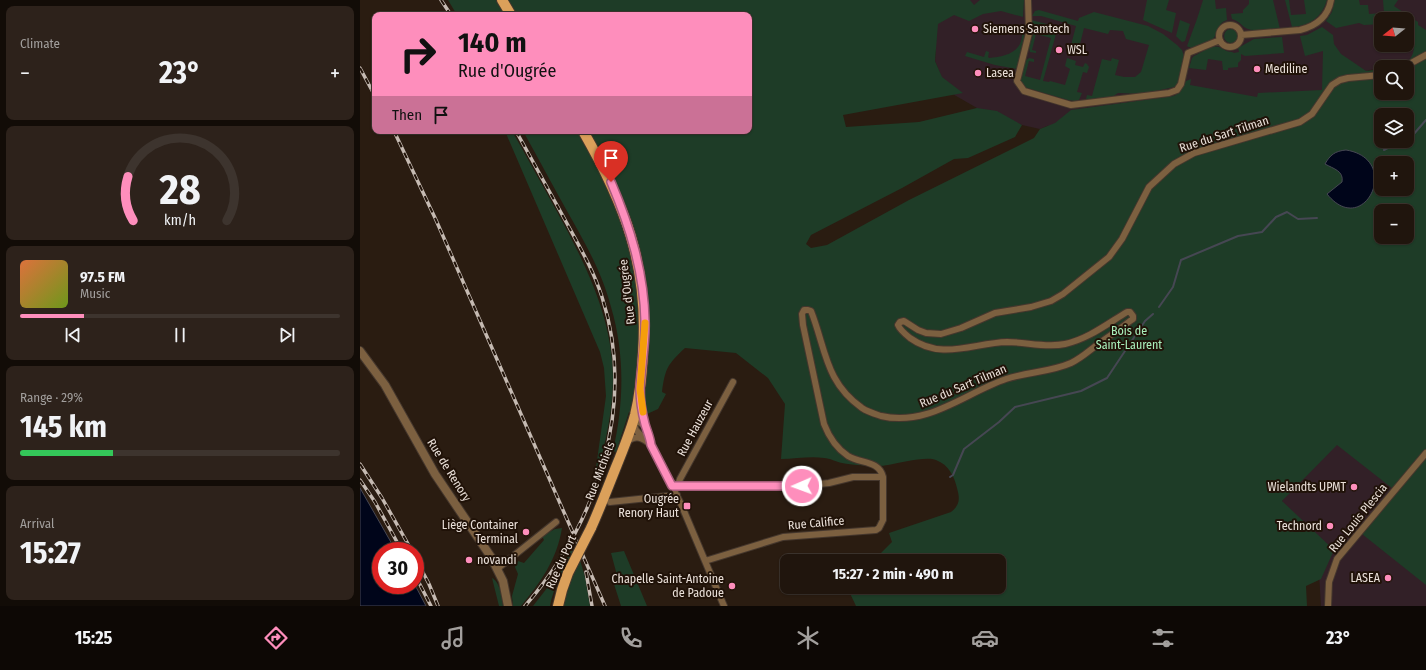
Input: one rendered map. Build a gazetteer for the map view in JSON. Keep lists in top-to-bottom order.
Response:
{
  "streets": {
    "main road": ["Rue d'Ougrée", "Rue Michiels", "Rue du Port"],
    "street": [
      "Rue du Sart Tilman",
      "Rue Hauzeur",
      "Rue de Renory",
      "Rue Louis Plescia",
      "Rue Califice"
    ]
  },
  "crossings": [
    ["Rue du Sart Tilman", "Rue Califice"],
    ["Rue d'Ougrée", "Rue Hauzeur"],
    ["Rue d'Ougrée", "Rue Michiels"],
    ["Rue d'Ougrée", "Rue Califice"],
    ["Rue Michiels", "Rue du Port"]
  ],
  "parks": ["Bois de Saint-Laurent"],
  "places": {
    "other": [
      "Siemens Samtech",
      "WSL",
      "Mediline",
      "Lasea",
      "Wielandts UPMT",
      "Technord",
      "Liège Container Terminal",
      "novandi",
      "LASEA",
      "Chapelle Saint-Antoine de Padoue"
    ],
    "transit": ["Ougrée Renory Haut"]
  },
  "north": "left",
  "page": {
    "tile": [
      "Climate",
      ["Range · 29%", "145 km"],
      ["Arrival", "15:27"]
    ],
    "map_buttons": ["+", "−"],
    "turn": ["140 m", "Rue d'Ougrée"],
    "heat": ["−", "23°", "+"],
    "then": "Then",
    "song": ["97.5 FM", "Music"],
    "limit": "30",
    "trip": "15:27 · 2 min · 490 m",
    "tabs": ["15:25", "23°"],
    "gauge": ["28", "km/h"]
  }
}
